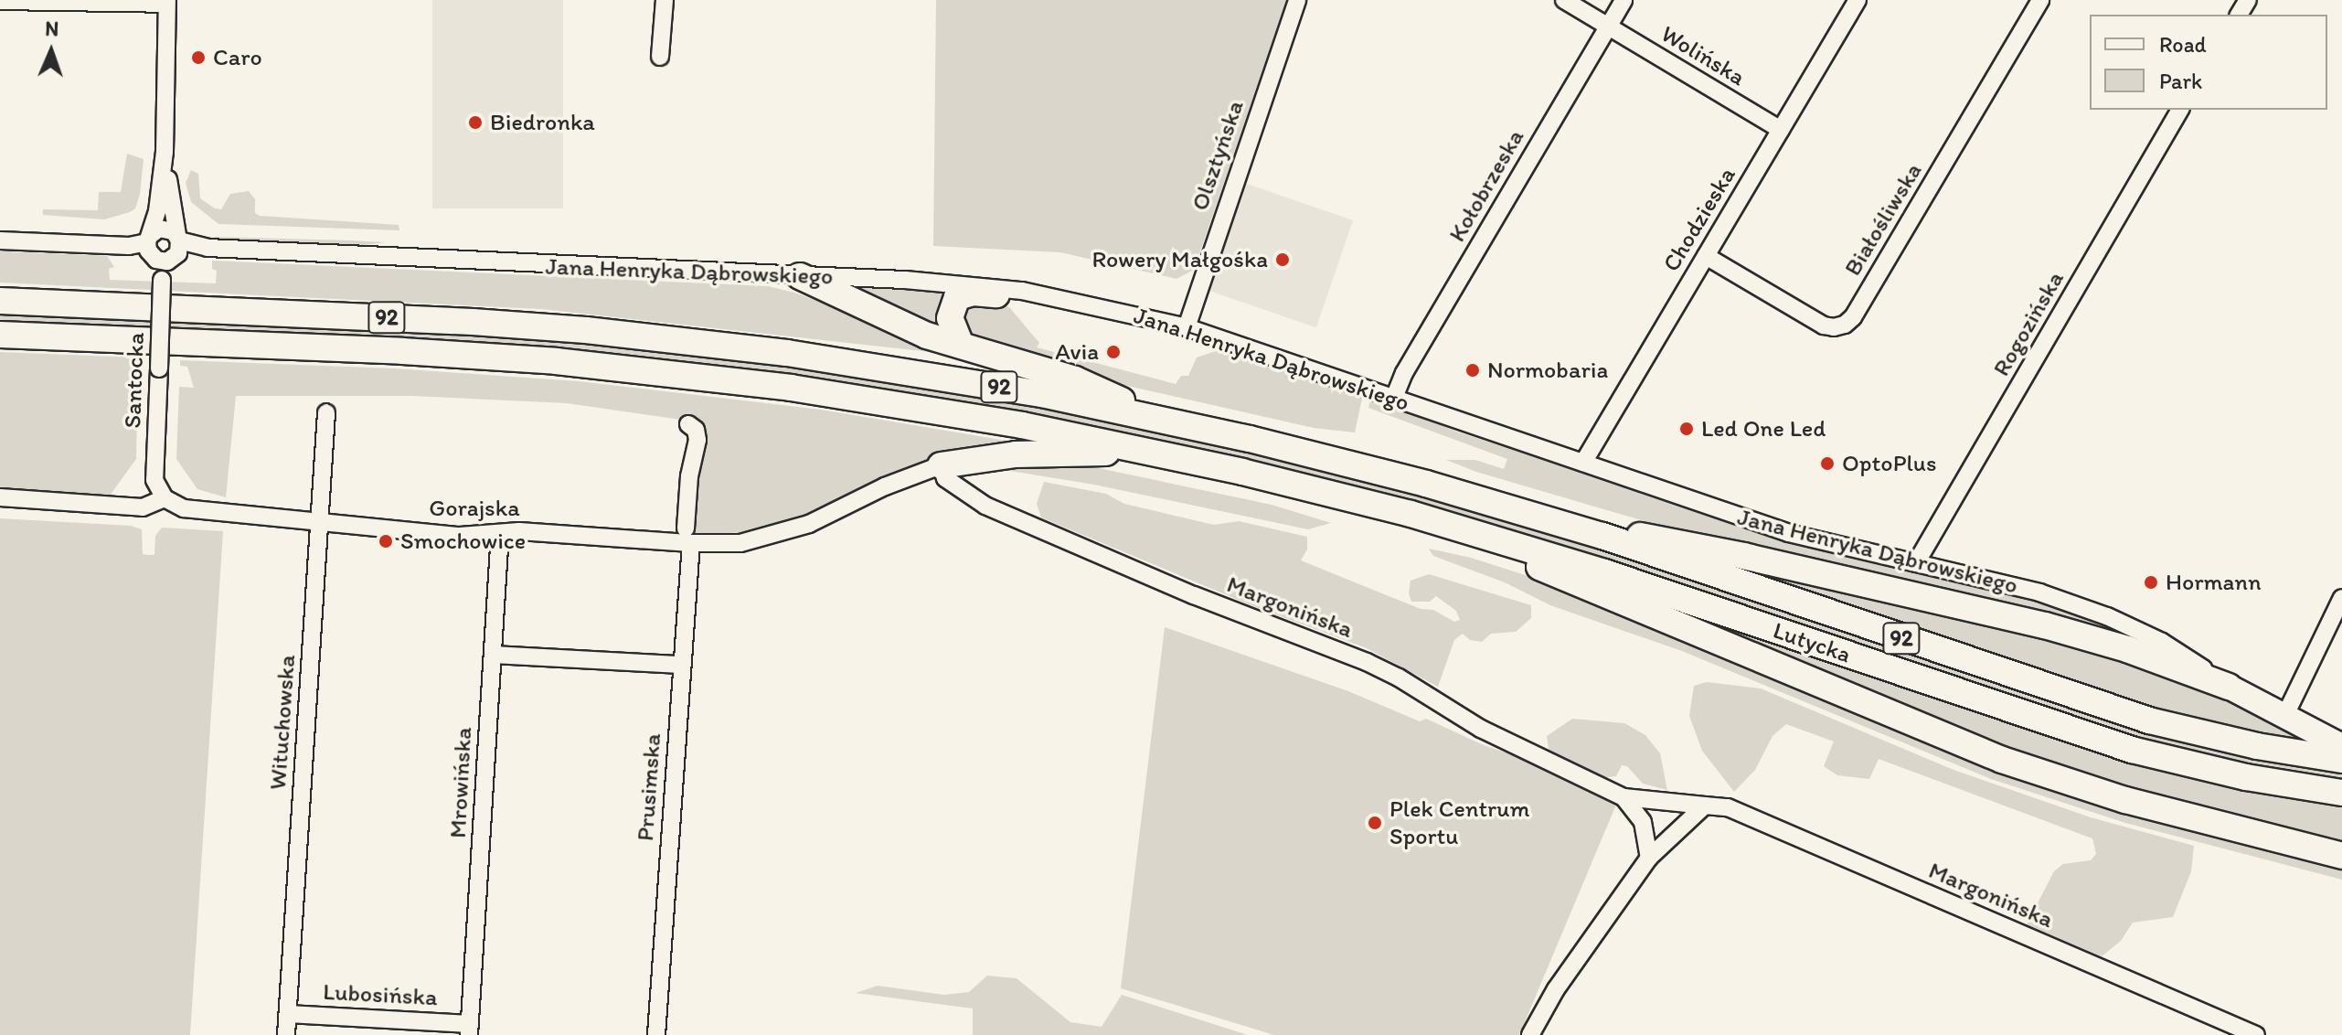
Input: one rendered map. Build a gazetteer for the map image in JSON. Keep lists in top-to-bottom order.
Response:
{
  "streets": {
    "main road": ["92", "Lutycka"],
    "street": [
      "Wolińska",
      "Olsztyńska",
      "Kołobrzeska",
      "Chodzieska",
      "Białośliwska",
      "Jana Henryka Dąbrowskiego",
      "Rogozińska",
      "Santocka",
      "Gorajska",
      "Margonińska",
      "Wituchowska",
      "Mrowińska",
      "Prusimska",
      "Lubosińska"
    ]
  },
  "crossings": [
    ["Wolińska", "Kołobrzeska"],
    ["Wolińska", "Chodzieska"],
    ["Olsztyńska", "Jana Henryka Dąbrowskiego"],
    ["Kołobrzeska", "Jana Henryka Dąbrowskiego"],
    ["Chodzieska", "Białośliwska"],
    ["Chodzieska", "Jana Henryka Dąbrowskiego"],
    ["Jana Henryka Dąbrowskiego", "Rogozińska"],
    ["Jana Henryka Dąbrowskiego", "Santocka"],
    ["92", "Lutycka"],
    ["Santocka", "Gorajska"],
    ["Gorajska", "Margonińska"],
    ["Gorajska", "Wituchowska"],
    ["Gorajska", "Mrowińska"],
    ["Gorajska", "Prusimska"],
    ["Wituchowska", "Lubosińska"],
    ["Mrowińska", "Lubosińska"]
  ],
  "places": [
    "Caro",
    "Biedronka",
    "Rowery Małgośka",
    "Avia",
    "Normobaria",
    "Led One Led",
    "OptoPlus",
    "Smochowice",
    "Hormann",
    "Plek Centrum Sportu"
  ],
  "legend": ["Road", "Park"],
  "north": "top"
}
